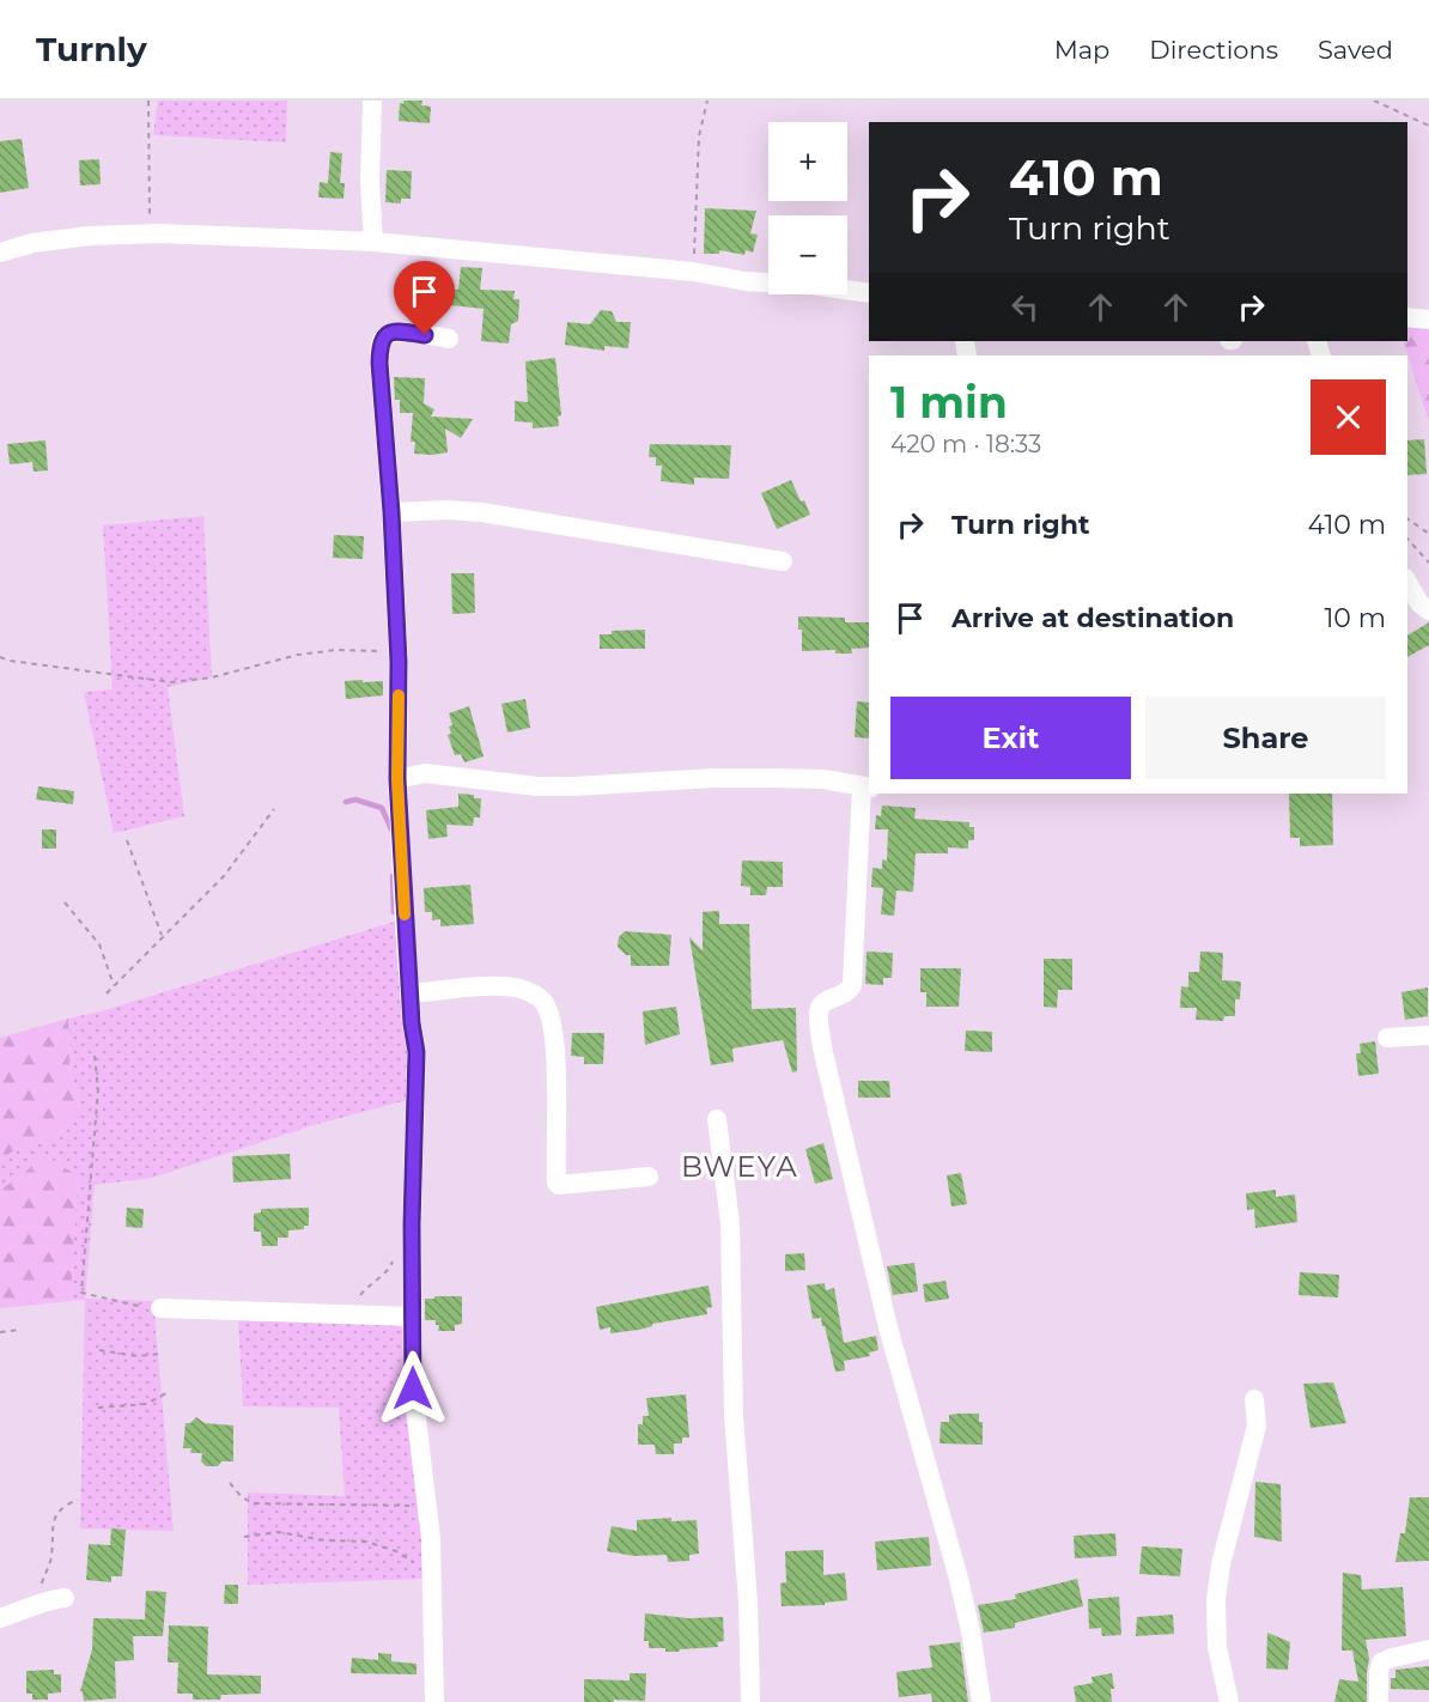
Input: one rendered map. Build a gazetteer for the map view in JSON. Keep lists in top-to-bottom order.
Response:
{
  "districts": ["BWEYA"],
  "page": {
    "header": "Turnly",
    "nav": ["Map", "Directions", "Saved"],
    "map_buttons": ["+", "−"],
    "turn": ["410 m", "Turn right"],
    "heading": ["1 min", "420 m · 18:33"],
    "list": [
      {
        "name": "Turn right",
        "value": "410 m"
      },
      {
        "name": "Arrive at destination",
        "value": "10 m"
      }
    ],
    "buttons": ["Exit", "Share"]
  }
}
